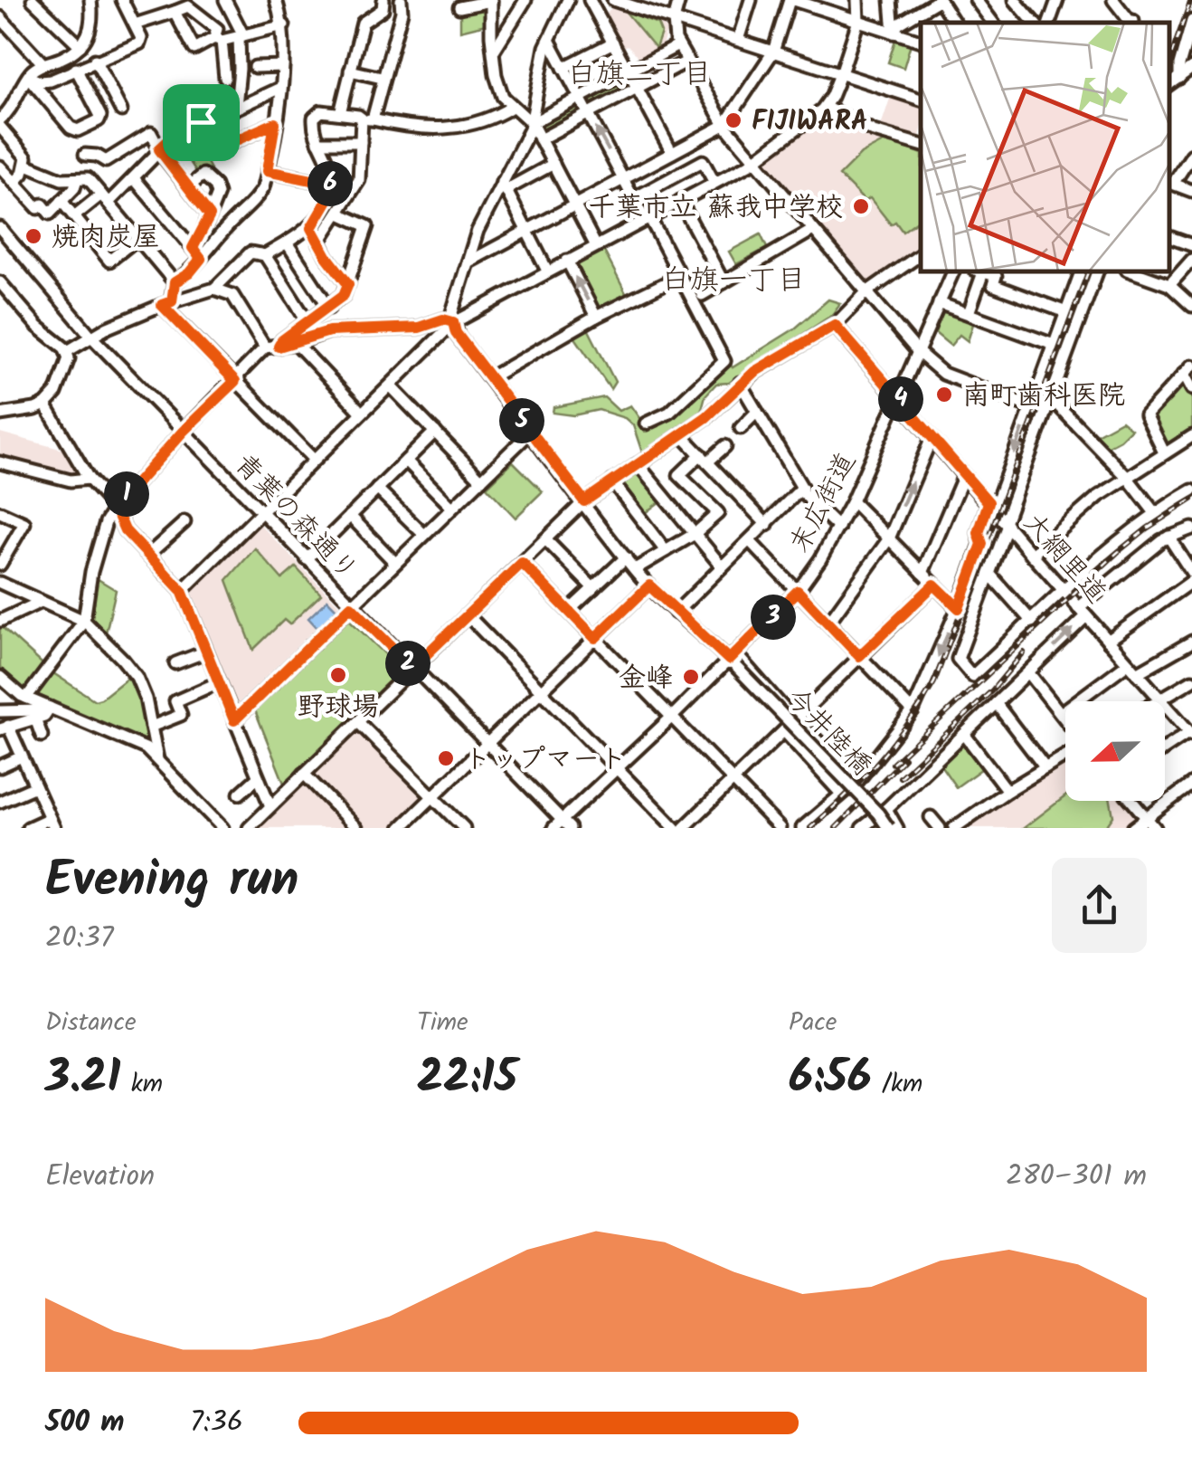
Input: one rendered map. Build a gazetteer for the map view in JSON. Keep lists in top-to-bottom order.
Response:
{
  "streets": {
    "street": [
      "末広街道",
      "青葉の森通り",
      "大網里道",
      "今井陸橋"
    ]
  },
  "crossings": [
    ["末広街道", "青葉の森通り"],
    ["末広街道", "大網里道"],
    ["末広街道", "今井陸橋"]
  ],
  "districts": ["白旗二丁目", "白旗一丁目"],
  "places": [
    "FIJIWARA",
    "千葉市立 蘇我中学校",
    "焼肉炭屋",
    "南町歯科医院",
    "野球場",
    "金峰",
    "トップマート"
  ],
  "north": "left",
  "page": {
    "pins": [
      "6",
      "4",
      "5",
      "1",
      "3",
      "2"
    ],
    "heading": ["Evening run", "20:37"],
    "stats": [
      ["Distance", "3.21 km"],
      ["Time", "22:15"],
      ["Pace", "6:56 /km"]
    ],
    "chart": ["Elevation", "280–301 m"],
    "list": [
      {
        "name": "500 m",
        "note": "7:36"
      }
    ]
  }
}
